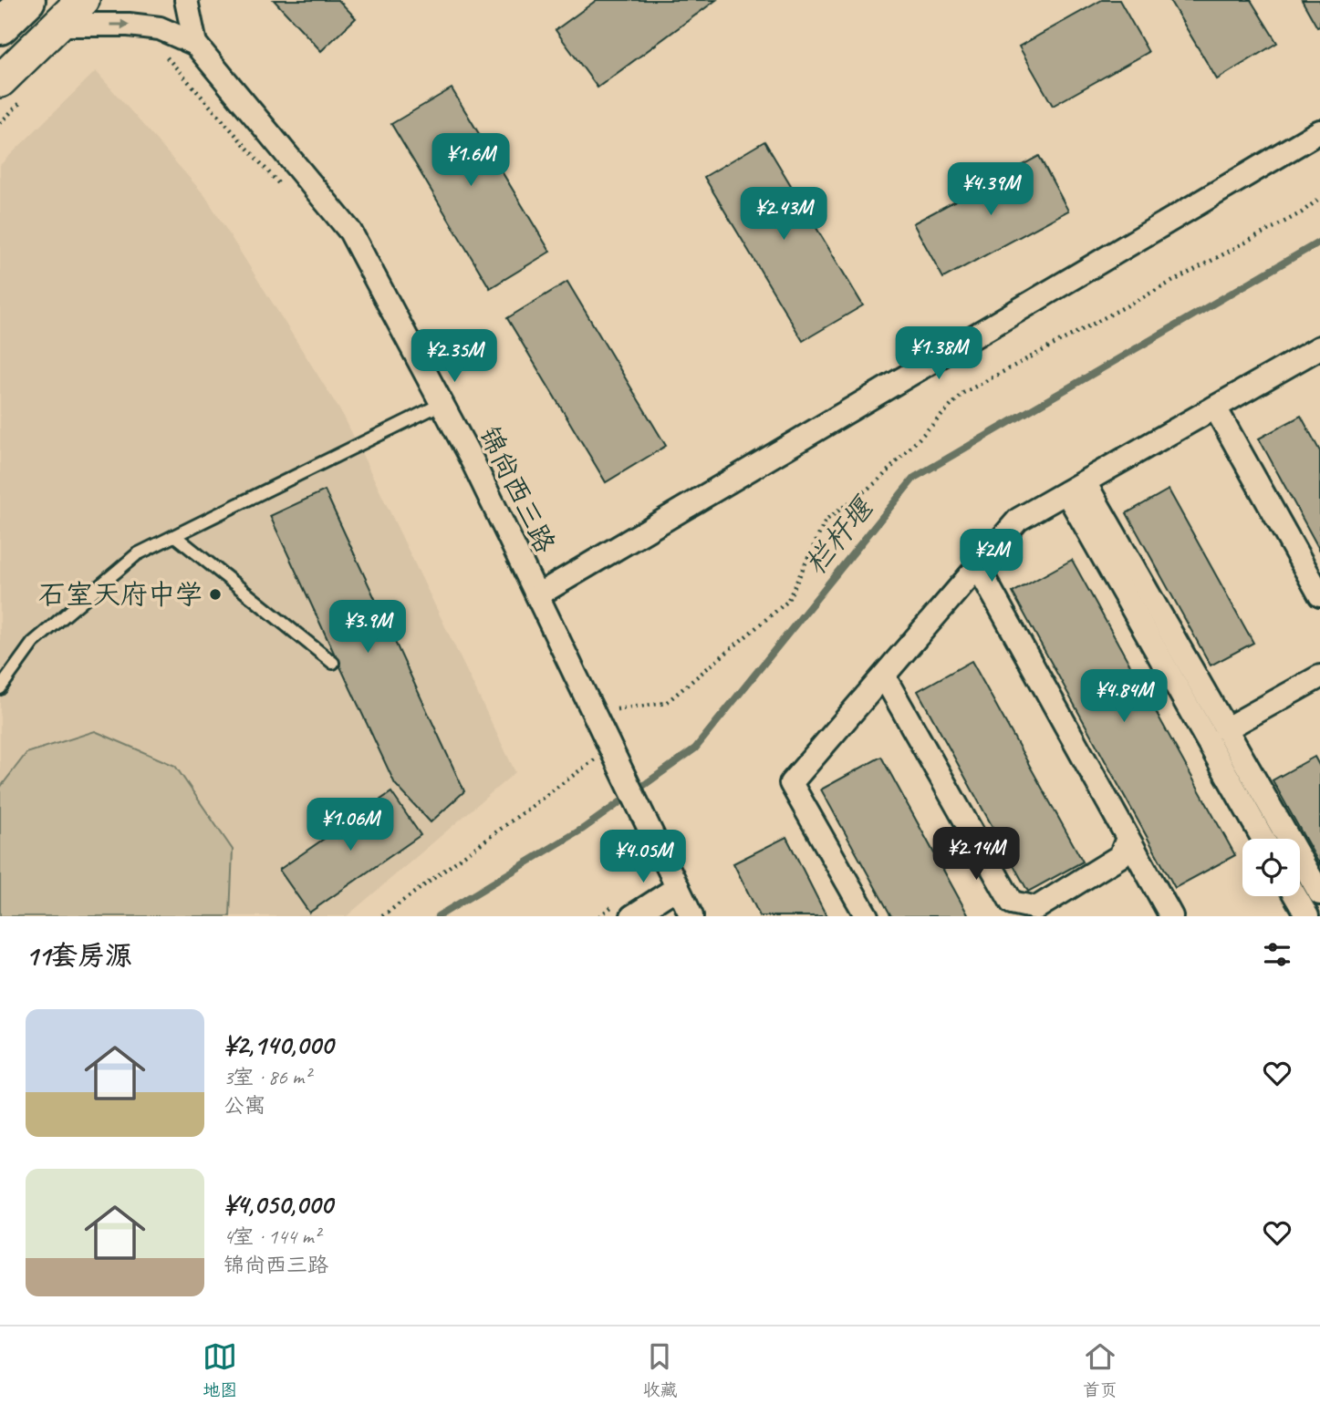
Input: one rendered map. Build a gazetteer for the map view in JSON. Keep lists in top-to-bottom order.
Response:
{
  "streets": {
    "street": ["锦尚西三路"]
  },
  "water": ["栏杆堰"],
  "places": ["石室天府中学"],
  "page": {
    "price": [
      "¥1.6M",
      "¥4.39M",
      "¥2.43M",
      "¥1.38M",
      "¥2.35M",
      "¥2M",
      "¥3.9M",
      "¥4.84M",
      "¥1.06M",
      "¥2.14M",
      "¥4.05M"
    ],
    "heading": "11套房源",
    "list": [
      {
        "name": "¥2,140,000",
        "note": "3室 · 86 m² · 公寓"
      },
      {
        "name": "¥4,050,000",
        "note": "4室 · 144 m² · 锦尚西三路"
      }
    ],
    "tabs": ["地图", "收藏", "首页"]
  }
}
